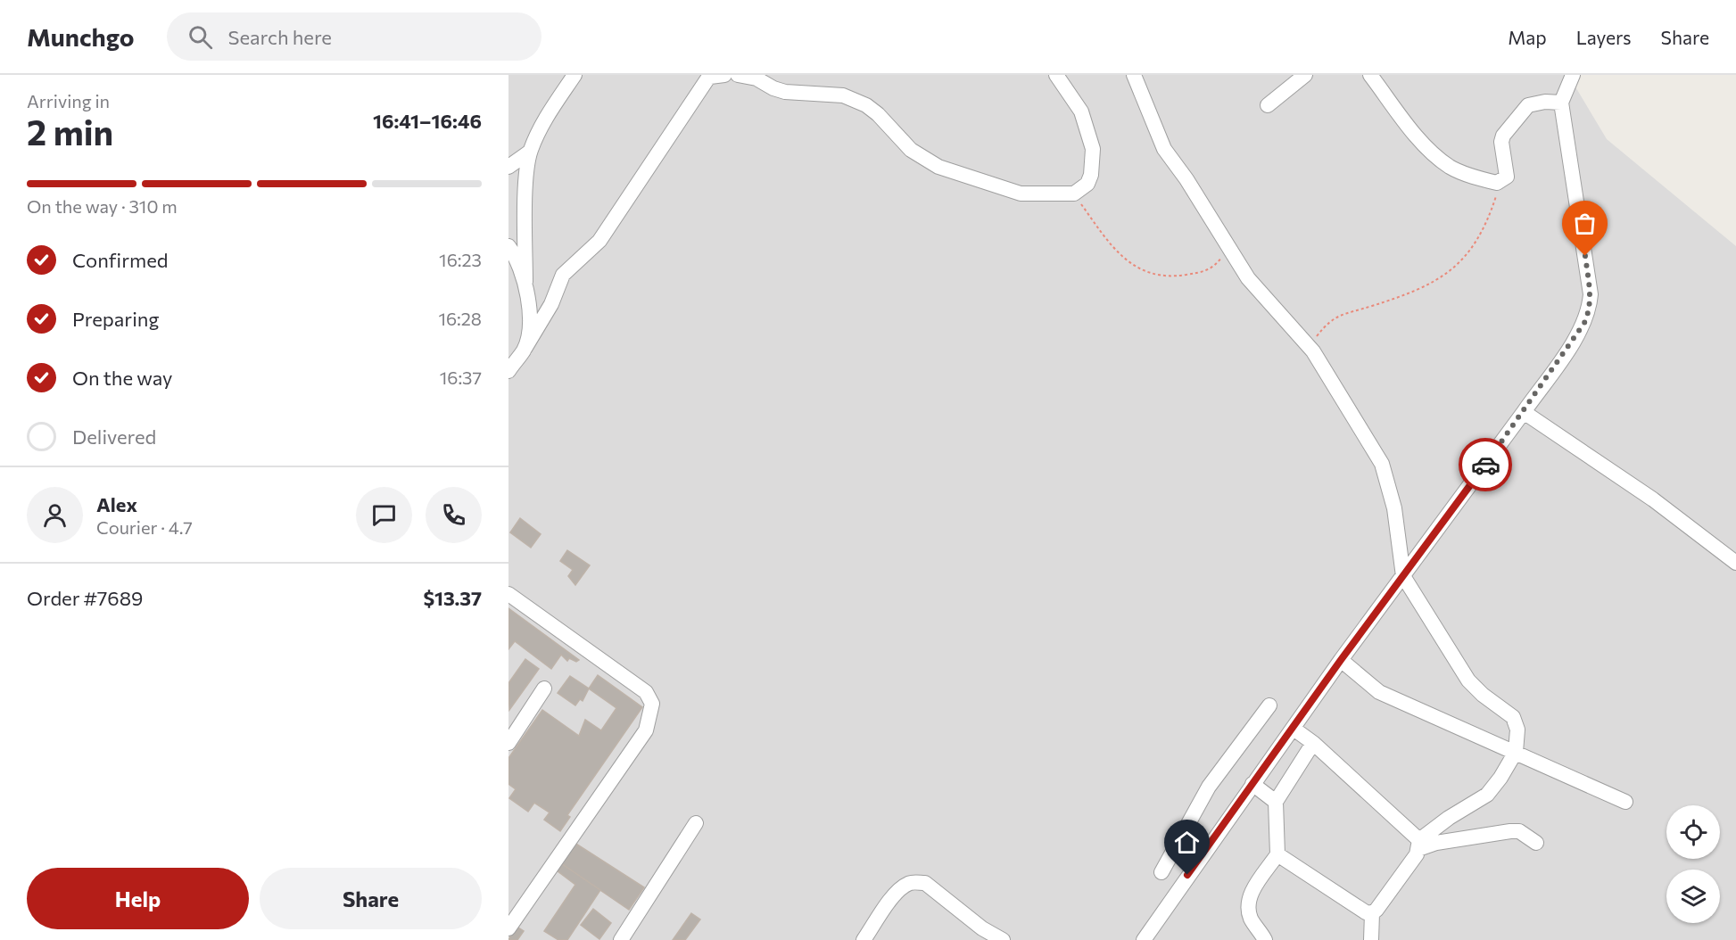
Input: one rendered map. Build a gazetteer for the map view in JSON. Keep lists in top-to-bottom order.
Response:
{
  "page": {
    "header": "Munchgo",
    "search": "Search here",
    "nav": ["Map", "Layers", "Share"],
    "heading": ["2 min", "Arriving in", "16:41–16:46"],
    "panel": [
      "Alex",
      "Courier · 4.7",
      "Order #7689",
      "$13.37"
    ],
    "bar": "On the way · 310 m",
    "list": [
      ["Confirmed", "16:23"],
      ["Preparing", "16:28"],
      ["On the way", "16:37"],
      "Delivered"
    ],
    "buttons": ["Help", "Share"]
  }
}
